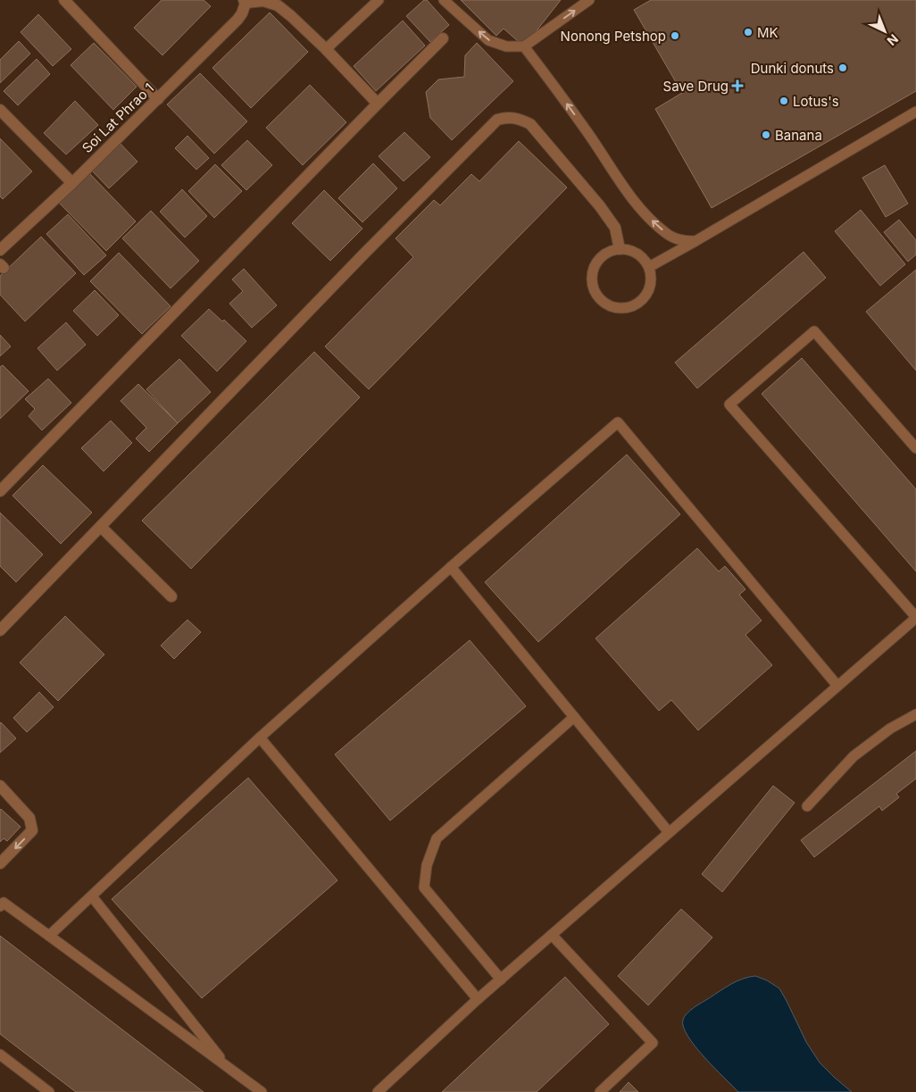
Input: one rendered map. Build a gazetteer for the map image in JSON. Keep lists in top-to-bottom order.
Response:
{
  "streets": {
    "street": ["Soi Lat Phrao 1"]
  },
  "places": {
    "other": [
      "MK",
      "Nonong Petshop",
      "Dunki donuts",
      "Lotus's",
      "Banana"
    ],
    "health": ["Save Drug"]
  },
  "north": "bottom right"
}
